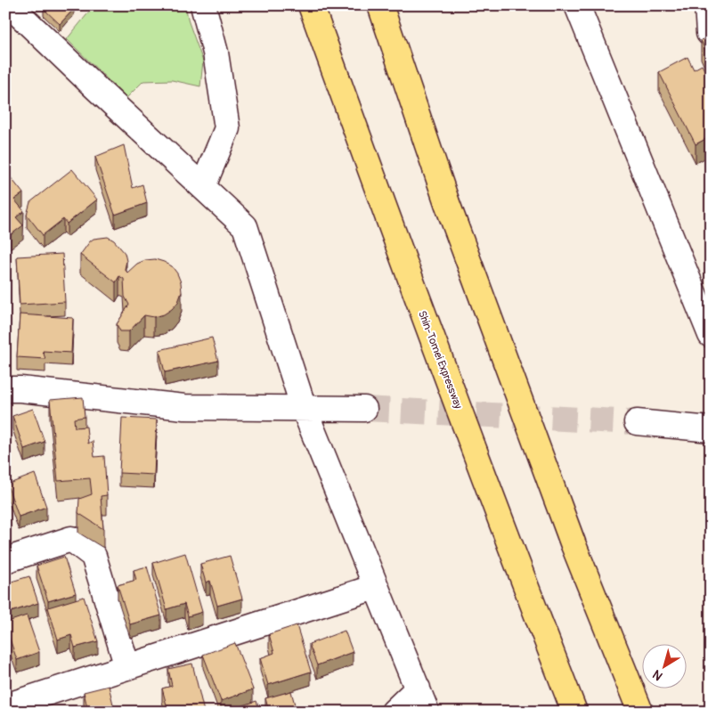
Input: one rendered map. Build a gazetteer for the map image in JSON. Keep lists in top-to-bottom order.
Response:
{
  "streets": {
    "highway": ["Shin-Tomei Expressway"]
  },
  "north": "bottom left"
}
